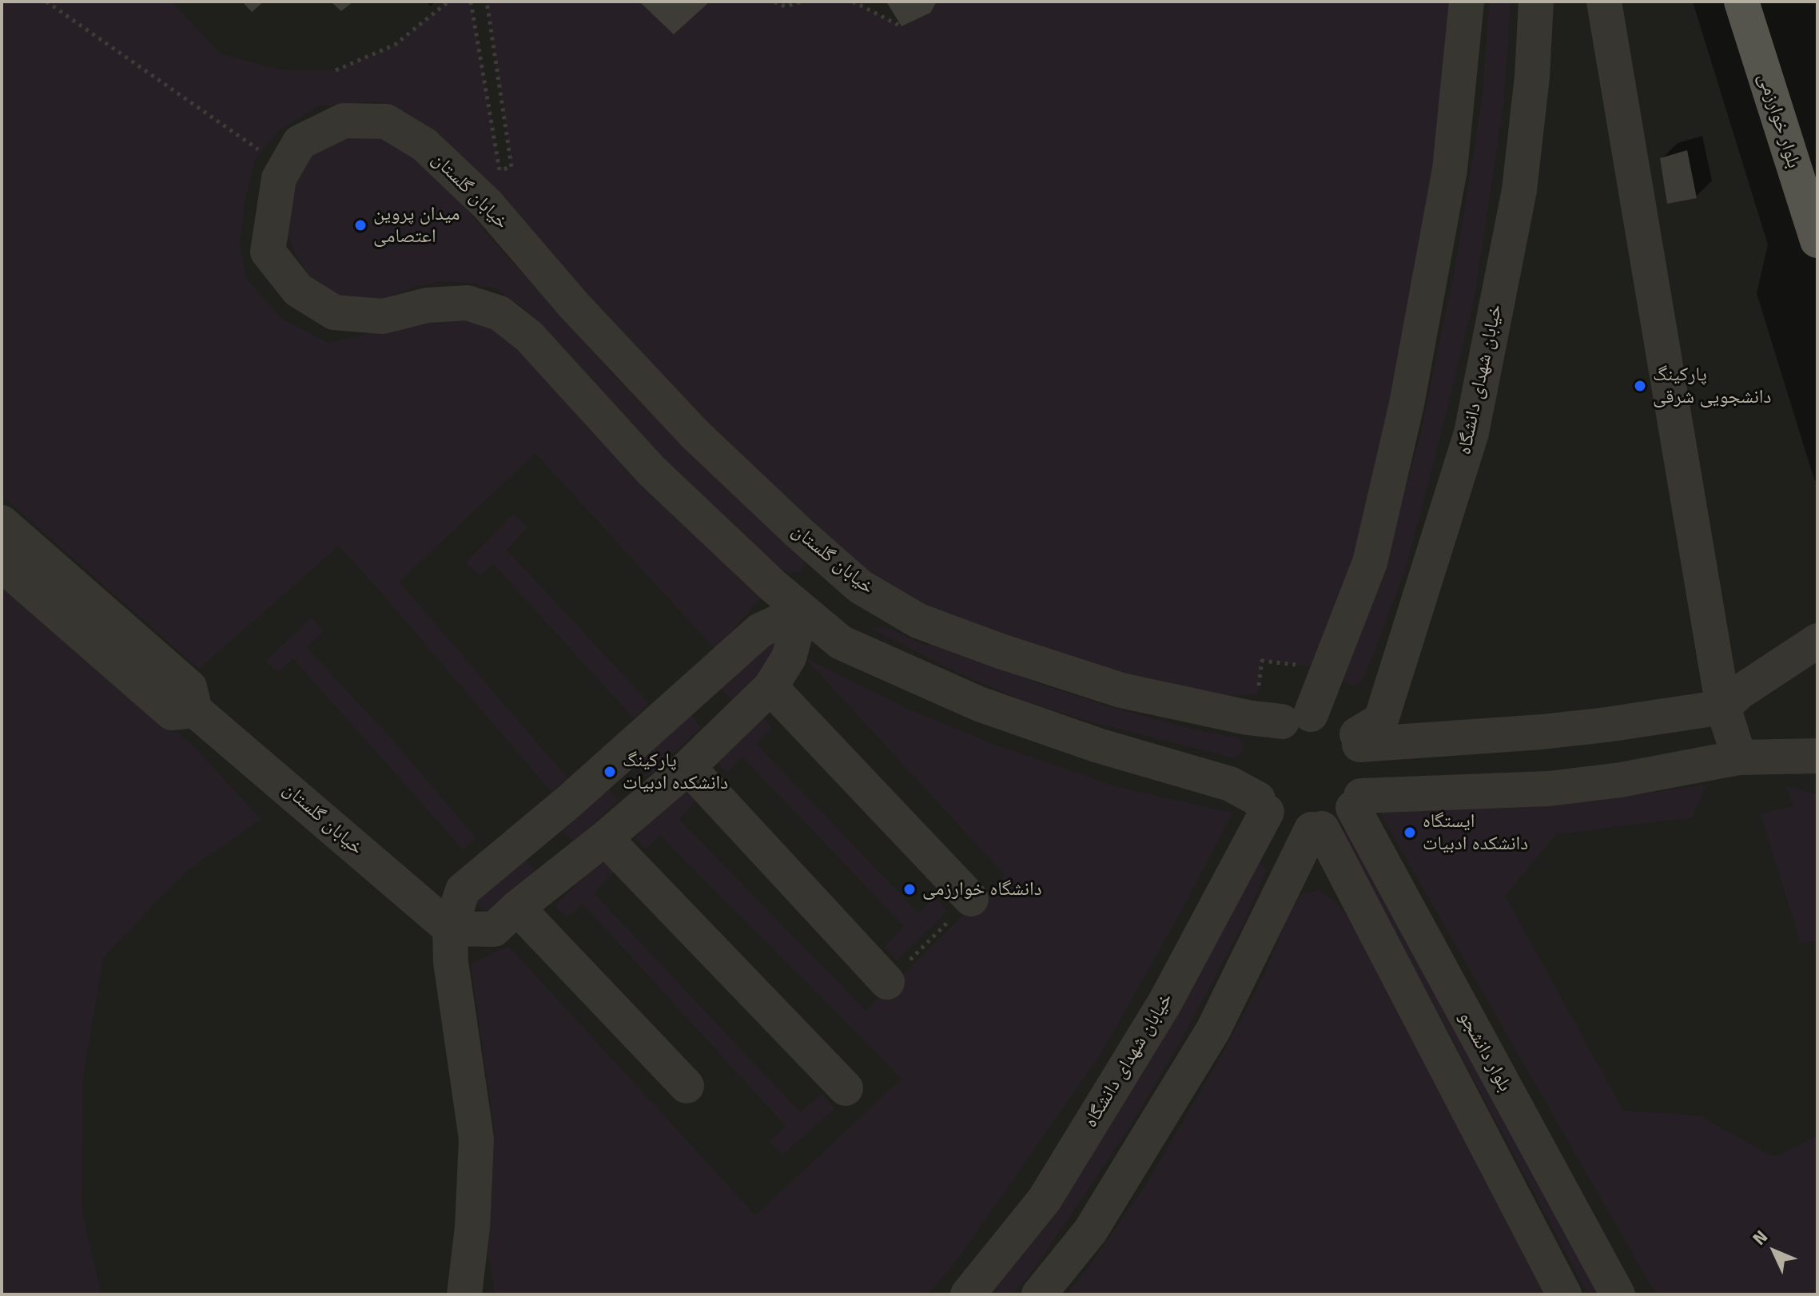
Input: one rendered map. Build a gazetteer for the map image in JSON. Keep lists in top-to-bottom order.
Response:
{
  "streets": {
    "main road": ["بلوار خوارزمی"],
    "lane": ["خیابان گلستان", "خیابان شهدای دانشگاه", "بلوار دانشجو"]
  },
  "crossings": [
    ["خیابان گلستان", "خیابان شهدای دانشگاه"],
    ["خیابان گلستان", "بلوار دانشجو"],
    ["خیابان شهدای دانشگاه", "بلوار دانشجو"]
  ],
  "places": [
    "میدان پروین اعتصامی",
    "پارکینگ دانشجویی شرقی",
    "پارکینگ دانشکده ادبیات",
    "ایستگاه دانشکده ادبیات",
    "دانشگاه خوارزمی"
  ],
  "north": "top left"
}
